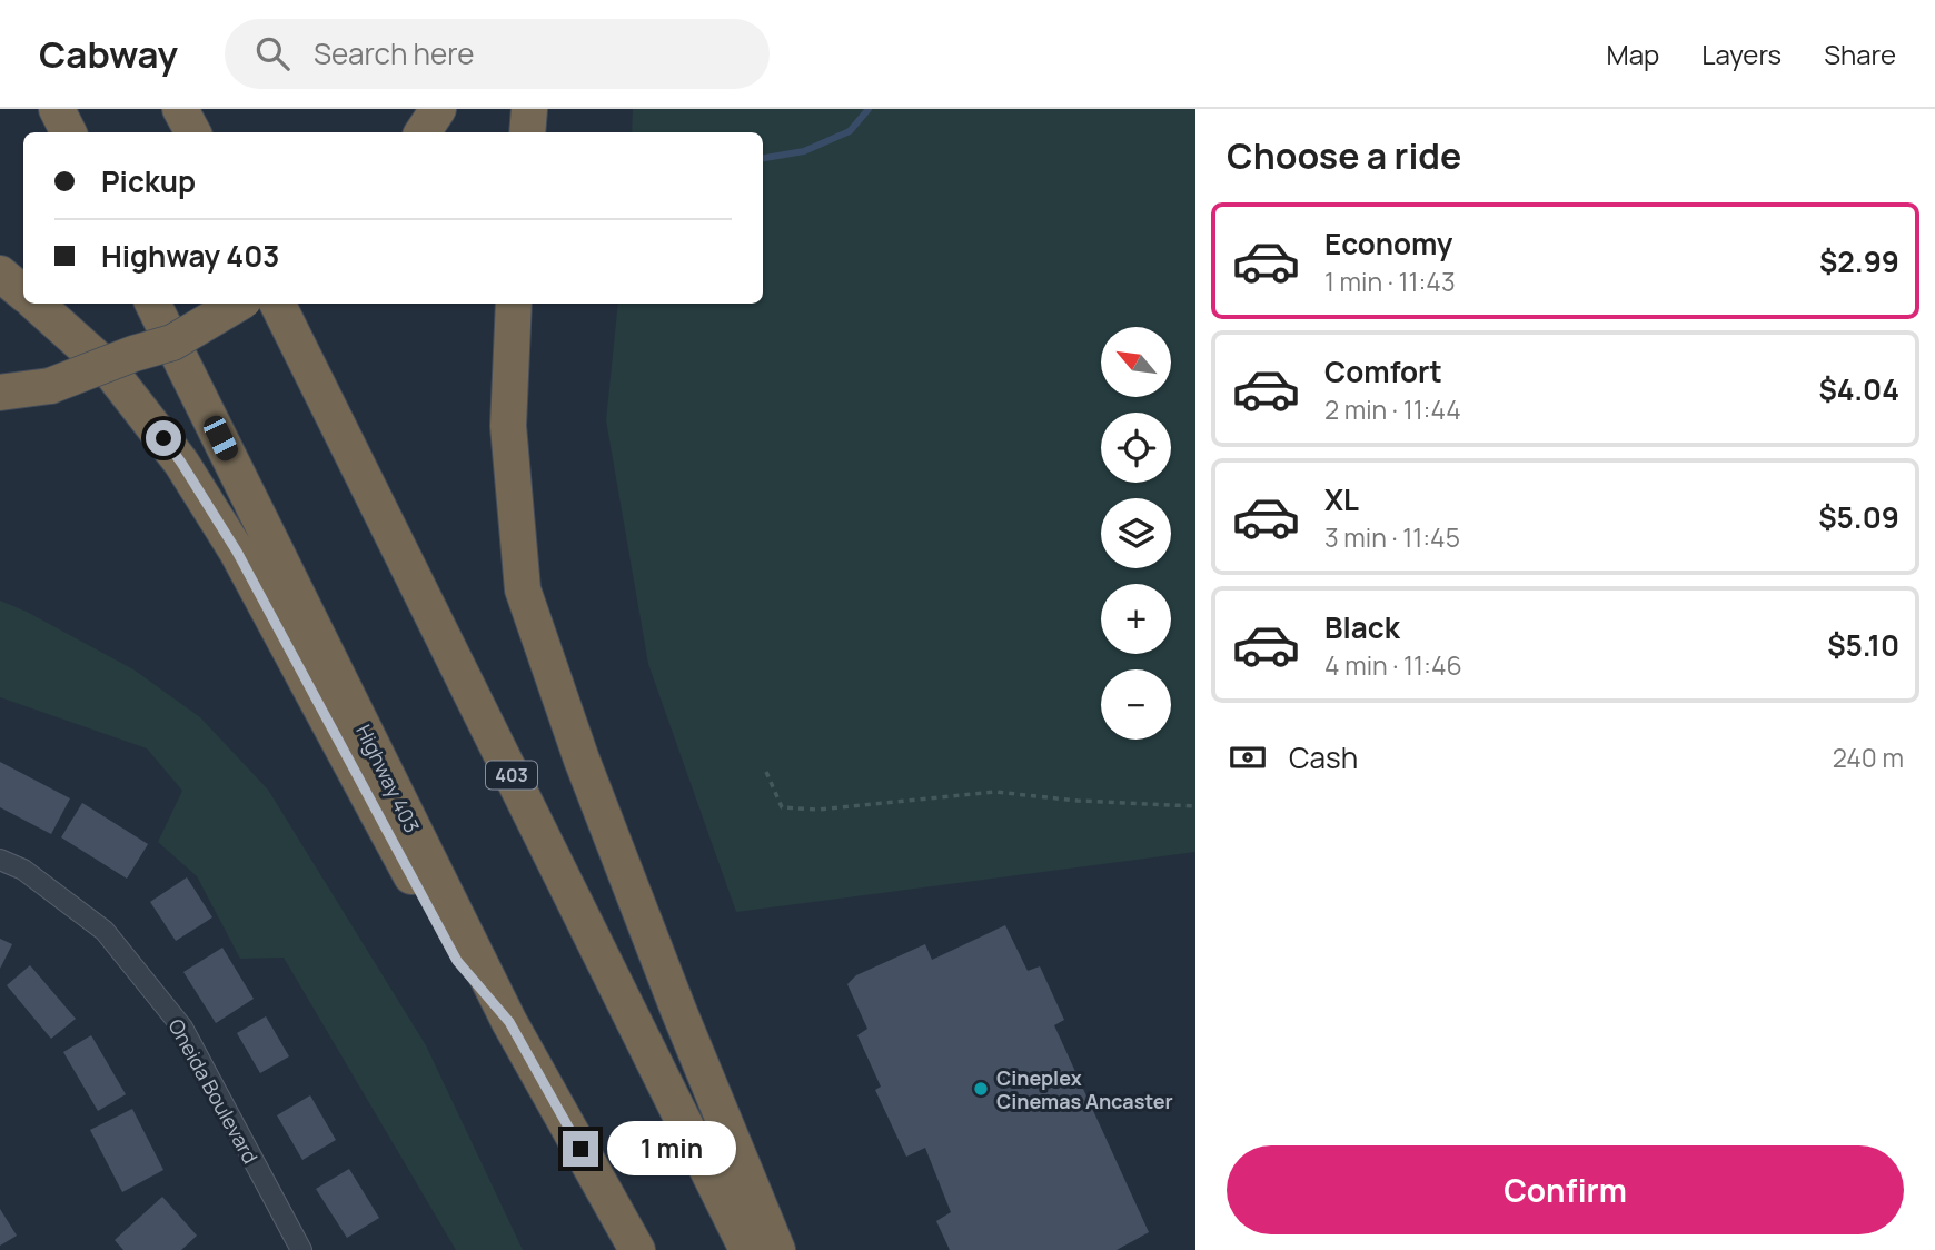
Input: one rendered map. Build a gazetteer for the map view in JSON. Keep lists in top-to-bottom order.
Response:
{
  "streets": {
    "highway": ["403", "Highway 403"],
    "street": ["Oneida Boulevard"]
  },
  "places": ["Cineplex Cinemas Ancaster"],
  "north": "top left",
  "page": {
    "header": "Cabway",
    "search": "Search here",
    "nav": ["Map", "Layers", "Share"],
    "heading": "Choose a ride",
    "banner": ["Pickup", "Highway 403"],
    "list": [
      {
        "name": "Economy",
        "note": "1 min · 11:43",
        "value": "$2.99"
      },
      {
        "name": "Comfort",
        "note": "2 min · 11:44",
        "value": "$4.04"
      },
      {
        "name": "XL",
        "note": "3 min · 11:45",
        "value": "$5.09"
      },
      {
        "name": "Black",
        "note": "4 min · 11:46",
        "value": "$5.10"
      }
    ],
    "map_buttons": ["+", "−"],
    "pay": ["Cash", "240 m"],
    "bubble": "1 min",
    "buttons": "Confirm"
  }
}
